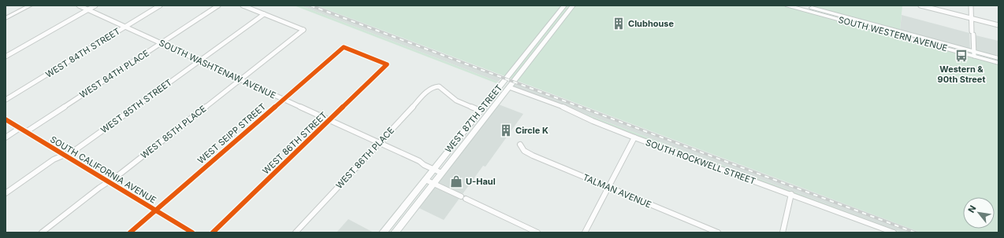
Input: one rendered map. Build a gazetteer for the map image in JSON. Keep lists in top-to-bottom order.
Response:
{
  "streets": {
    "main road": ["SOUTH WESTERN AVENUE", "WEST 87TH STREET"],
    "street": [
      "WEST 84TH STREET",
      "SOUTH WASHTENAW AVENUE",
      "WEST 84TH PLACE",
      "WEST 85TH STREET",
      "WEST 85TH PLACE",
      "WEST SEIPP STREET",
      "WEST 86TH STREET",
      "WEST 86TH PLACE",
      "SOUTH ROCKWELL STREET",
      "SOUTH CALIFORNIA AVENUE",
      "TALMAN AVENUE"
    ]
  },
  "crossings": [
    ["WEST 84TH STREET", "SOUTH WASHTENAW AVENUE"],
    ["SOUTH WASHTENAW AVENUE", "WEST 84TH PLACE"],
    ["SOUTH WASHTENAW AVENUE", "WEST 85TH STREET"],
    ["SOUTH WASHTENAW AVENUE", "WEST 87TH STREET"],
    ["SOUTH WASHTENAW AVENUE", "WEST 85TH PLACE"],
    ["SOUTH WASHTENAW AVENUE", "WEST SEIPP STREET"],
    ["SOUTH WASHTENAW AVENUE", "WEST 86TH STREET"],
    ["SOUTH WASHTENAW AVENUE", "WEST 86TH PLACE"],
    ["WEST 84TH PLACE", "SOUTH CALIFORNIA AVENUE"],
    ["WEST 85TH STREET", "WEST 85TH PLACE"],
    ["WEST 85TH STREET", "SOUTH CALIFORNIA AVENUE"],
    ["WEST 87TH STREET", "WEST 86TH PLACE"],
    ["WEST 87TH STREET", "SOUTH ROCKWELL STREET"],
    ["WEST 85TH PLACE", "SOUTH CALIFORNIA AVENUE"],
    ["WEST SEIPP STREET", "WEST 86TH STREET"],
    ["WEST SEIPP STREET", "SOUTH CALIFORNIA AVENUE"]
  ],
  "places": {
    "building": ["Clubhouse", "Circle K"],
    "bus stop": ["Western & 90th Street"],
    "shop": ["U-Haul"]
  },
  "north": "top left"
}
